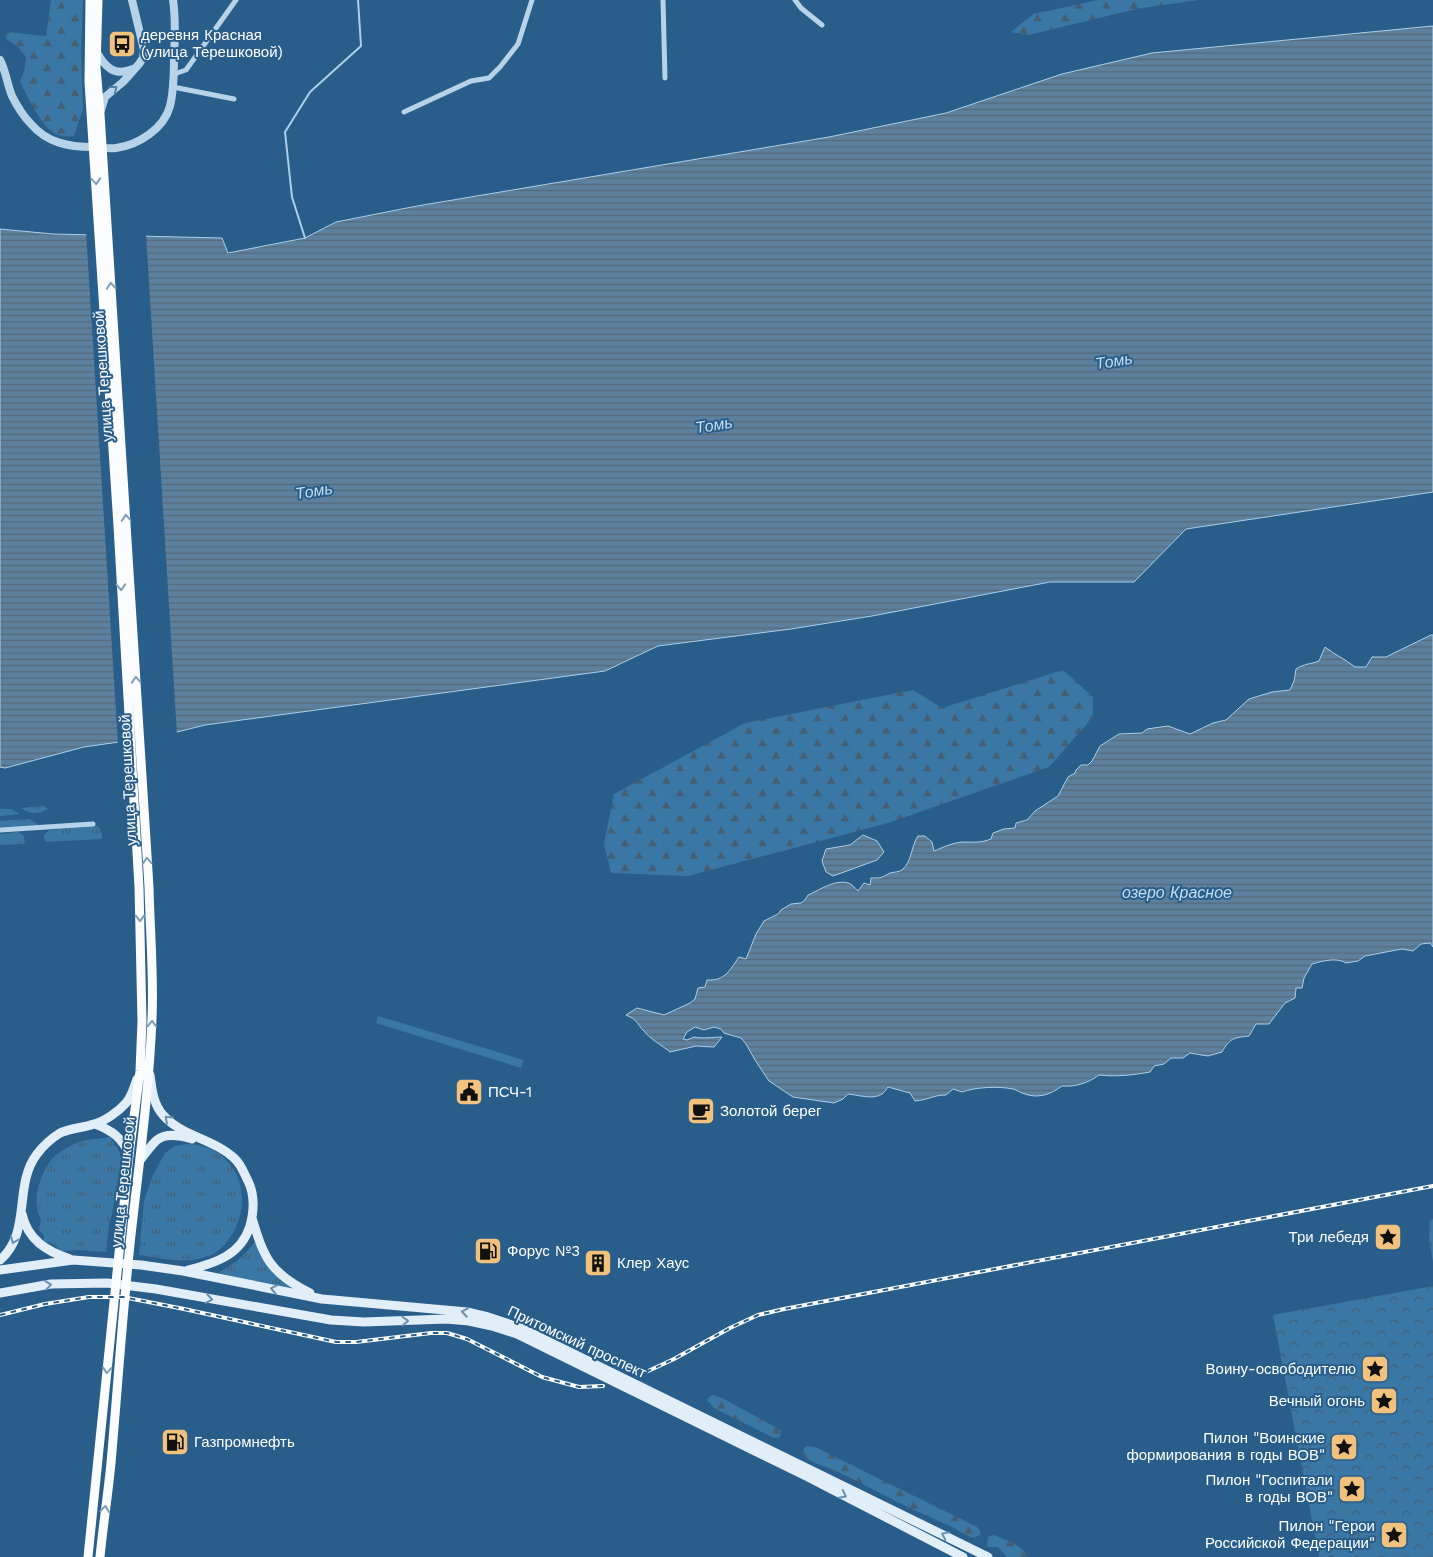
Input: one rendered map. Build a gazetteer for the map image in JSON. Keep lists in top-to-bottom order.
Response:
{
  "streets": {
    "main road": ["улица Терешковой", "Притомский проспект"]
  },
  "water": ["Томь", "озеро Красное"],
  "places": {
    "bus stop": ["деревня Красная (улица Терешковой)"],
    "public building": ["ПСЧ-1"],
    "cafe": ["Золотой берег"],
    "place": [
      "Три лебедя",
      "Воину-освободителю",
      "Вечный огонь",
      "Пилон \"Воинские формирования в годы ВОВ\"",
      "Пилон \"Госпитали в годы ВОВ\"",
      "Пилон \"Герои Российской Федерации\""
    ],
    "fuel station": ["Форус №3", "Газпромнефть"],
    "building": ["Клер Хаус"]
  }
}
